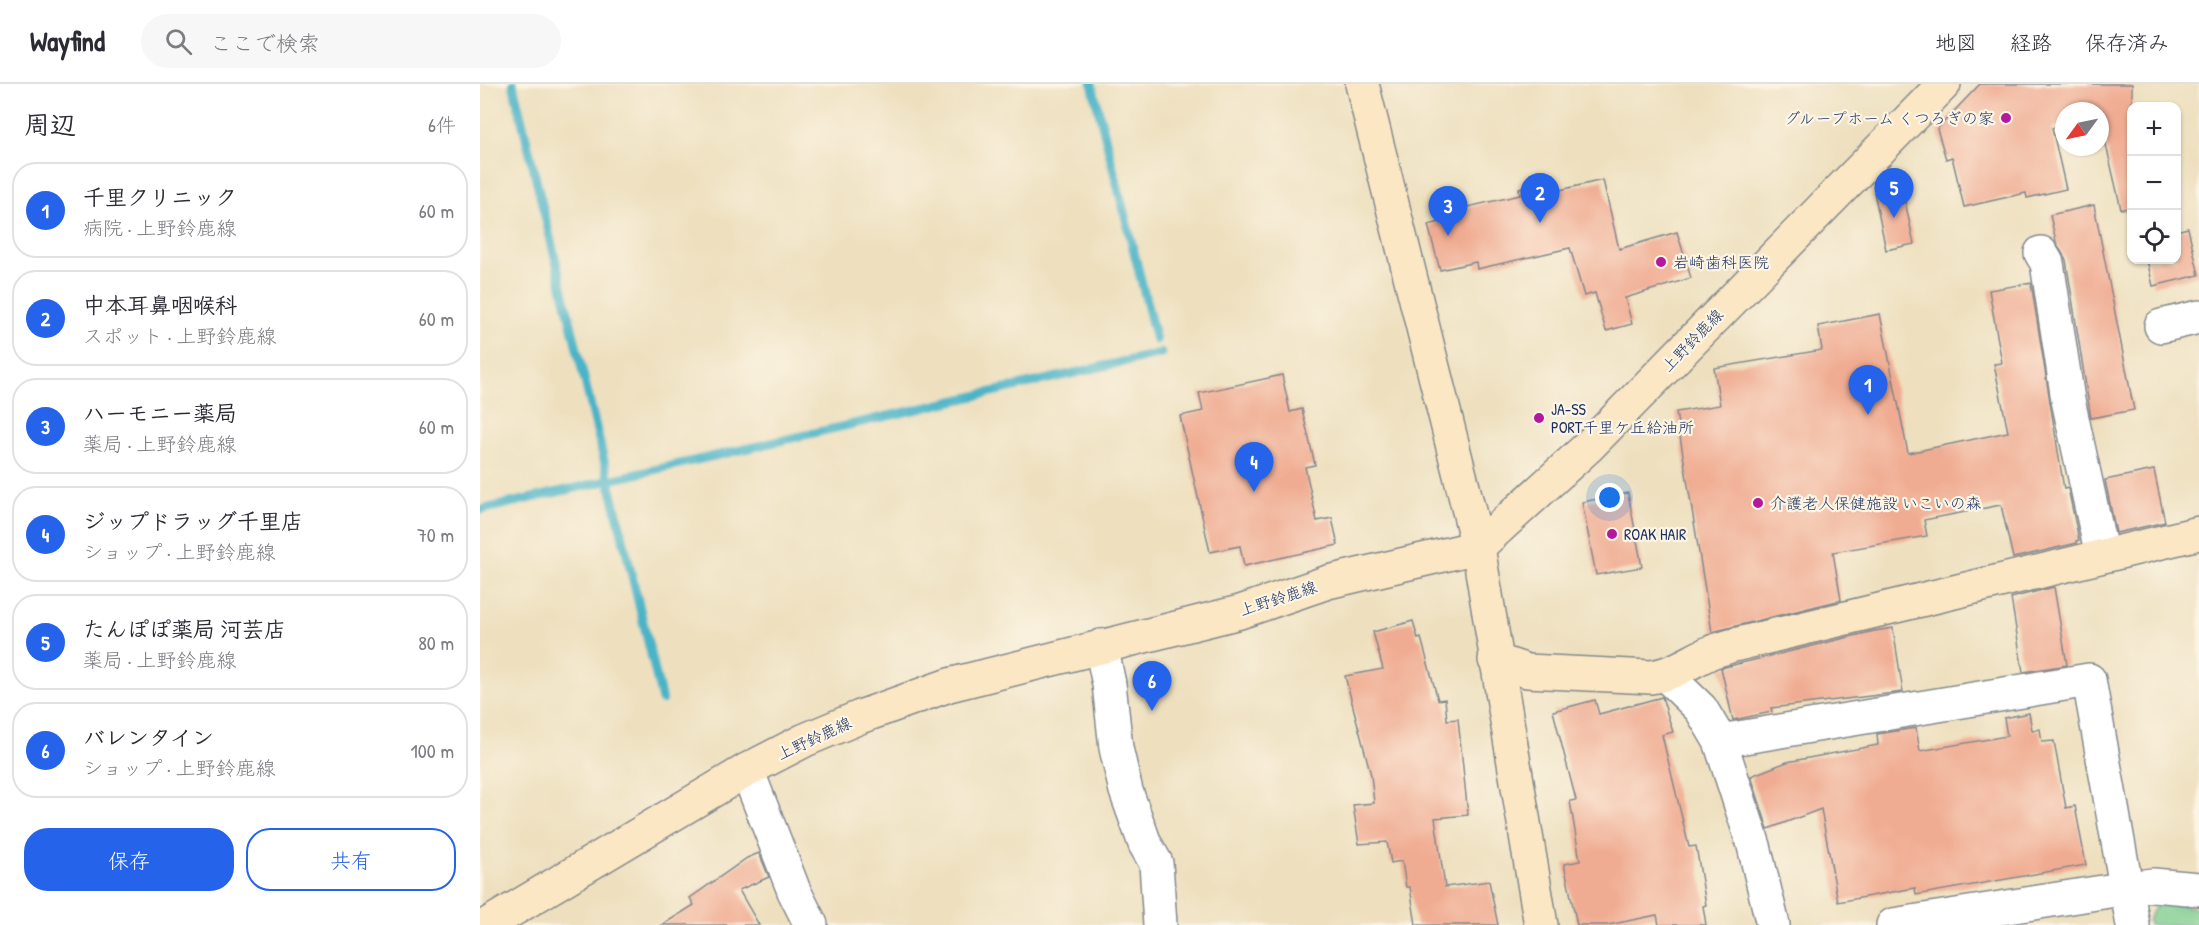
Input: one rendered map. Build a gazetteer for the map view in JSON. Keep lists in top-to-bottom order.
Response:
{
  "streets": {
    "main road": ["上野鈴鹿線"]
  },
  "places": [
    "グループホーム くつろぎの家",
    "岩崎歯科医院",
    "JA-SS PORT千里ケ丘給油所",
    "介護老人保健施設 いこいの森",
    "ROAK HAIR"
  ],
  "north": "bottom left",
  "page": {
    "header": "Wayfind",
    "search": "ここで検索",
    "nav": ["地図", "経路", "保存済み"],
    "heading": ["周辺", "6件"],
    "map_buttons": ["+", "−"],
    "list": [
      {
        "mark": "1",
        "name": "千里クリニック",
        "note": "病院 · 上野鈴鹿線",
        "value": "60 m"
      },
      {
        "mark": "2",
        "name": "中本耳鼻咽喉科",
        "note": "スポット · 上野鈴鹿線",
        "value": "60 m"
      },
      {
        "mark": "3",
        "name": "ハーモニー薬局",
        "note": "薬局 · 上野鈴鹿線",
        "value": "60 m"
      },
      {
        "mark": "4",
        "name": "ジップドラッグ千里店",
        "note": "ショップ · 上野鈴鹿線",
        "value": "70 m"
      },
      {
        "mark": "5",
        "name": "たんぽぽ薬局 河芸店",
        "note": "薬局 · 上野鈴鹿線",
        "value": "80 m"
      },
      {
        "mark": "6",
        "name": "バレンタイン",
        "note": "ショップ · 上野鈴鹿線",
        "value": "100 m"
      }
    ],
    "pins": [
      "5",
      "2",
      "3",
      "1",
      "4",
      "6"
    ],
    "buttons": ["保存", "共有"]
  }
}
